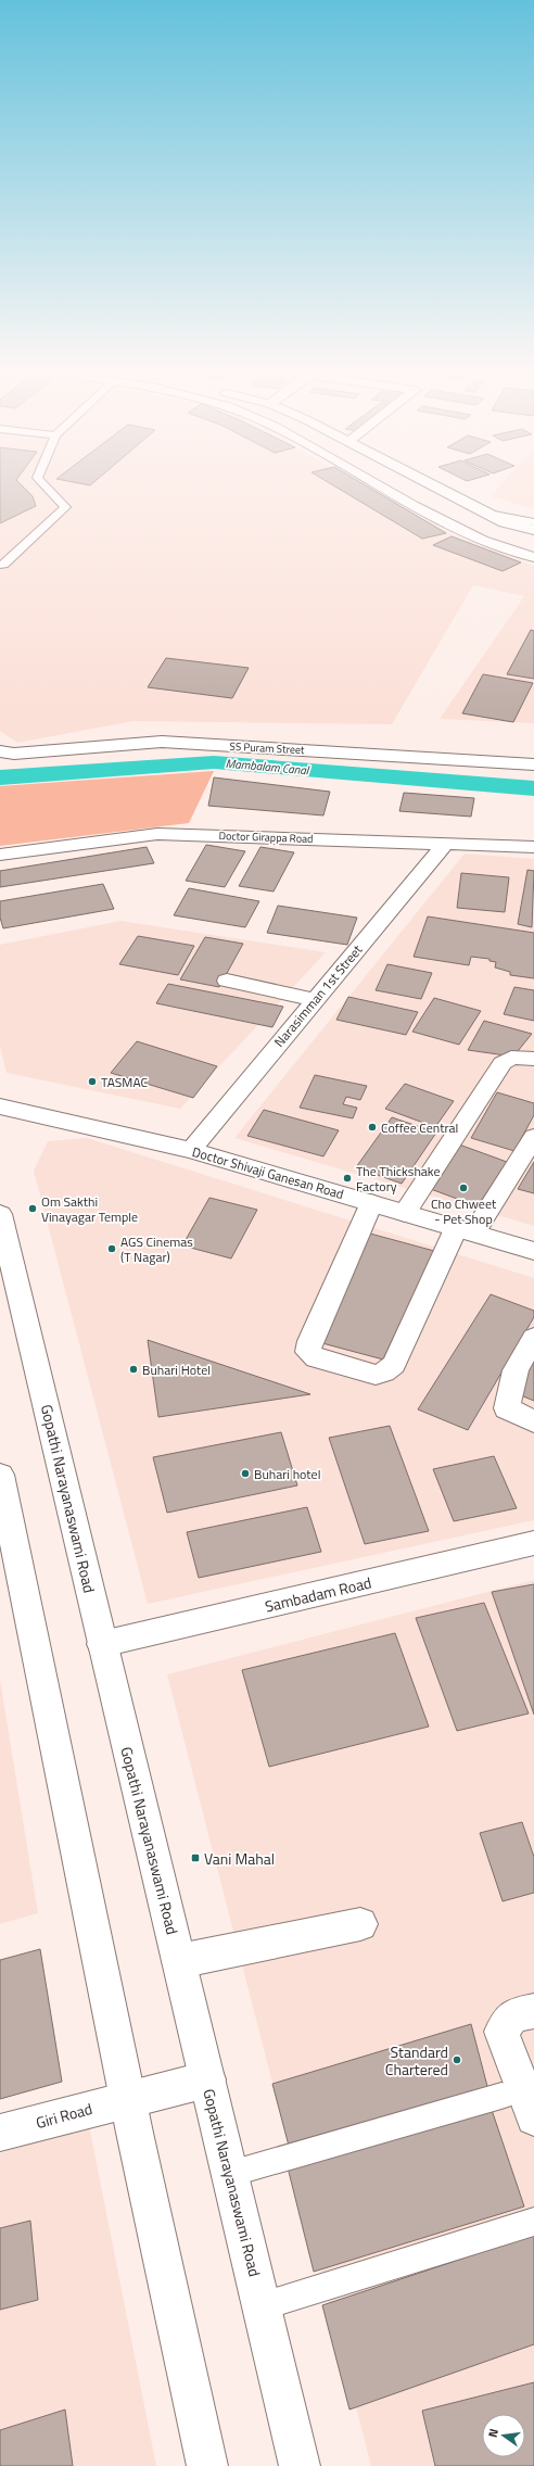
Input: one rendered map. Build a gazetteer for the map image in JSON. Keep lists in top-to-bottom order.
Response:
{
  "streets": {
    "street": [
      "SS Puram Street",
      "Doctor Girappa Road",
      "Narasimman 1st Street",
      "Doctor Shivaji Ganesan Road",
      "Gopathi Narayanaswami Road",
      "Sambadam Road",
      "Giri Road"
    ]
  },
  "crossings": [
    ["Doctor Girappa Road", "Narasimman 1st Street"],
    ["Narasimman 1st Street", "Doctor Shivaji Ganesan Road"],
    ["Gopathi Narayanaswami Road", "Sambadam Road"],
    ["Gopathi Narayanaswami Road", "Giri Road"]
  ],
  "water": ["Mambalam Canal"],
  "places": {
    "other": [
      "TASMAC",
      "Coffee Central",
      "The Thickshake Factory",
      "Cho Chweet - Pet Shop",
      "Om Sakthi Vinayagar Temple",
      "AGS Cinemas (T Nagar)",
      "Buhari Hotel",
      "Buhari hotel",
      "Standard Chartered"
    ],
    "transit": ["Vani Mahal"]
  },
  "north": "left"
}
